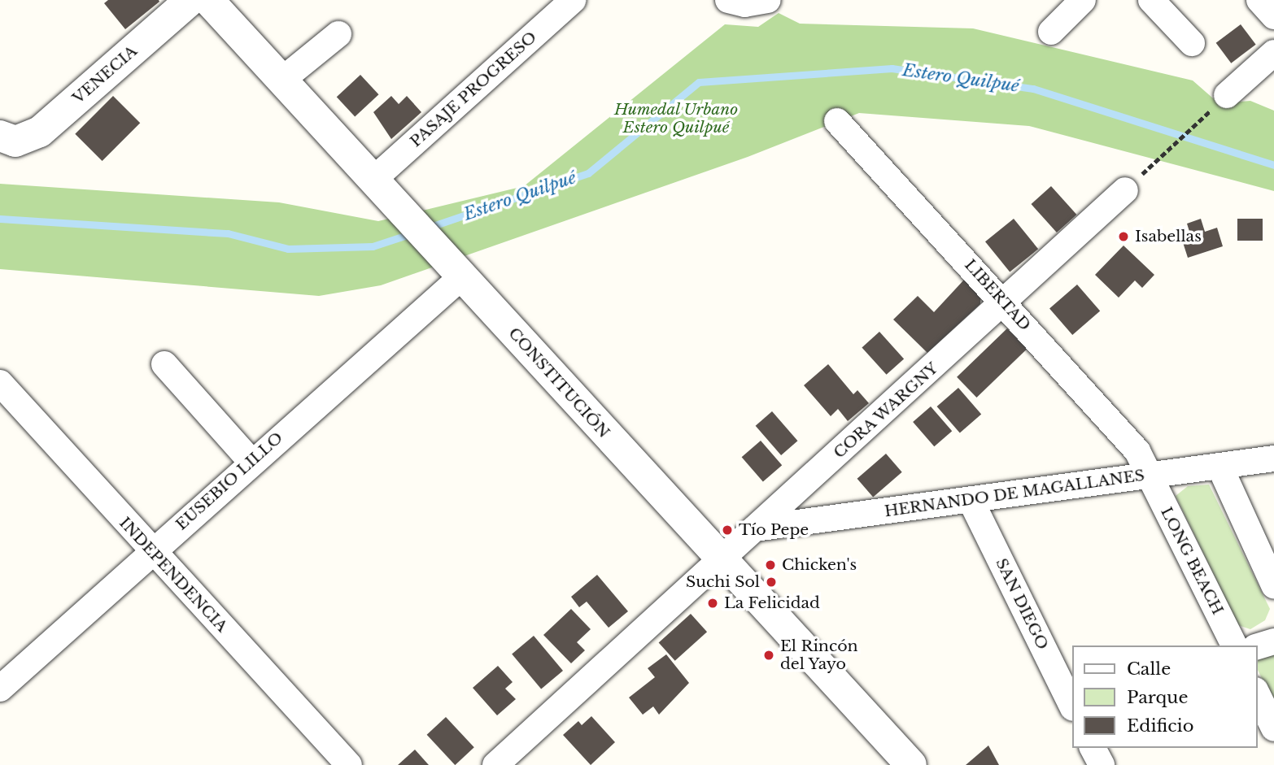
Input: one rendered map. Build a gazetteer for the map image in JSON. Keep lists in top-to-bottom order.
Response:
{
  "streets": {
    "street": [
      "VENECIA",
      "PASAJE PROGRESO",
      "LIBERTAD",
      "CONSTITUCIÓN",
      "CORA WARGNY",
      "EUSEBIO LILLO",
      "HERNANDO DE MAGALLANES",
      "LONG BEACH",
      "INDEPENDENCIA",
      "SAN DIEGO"
    ]
  },
  "crossings": [
    ["PASAJE PROGRESO", "CONSTITUCIÓN"],
    ["LIBERTAD", "CORA WARGNY"],
    ["LIBERTAD", "HERNANDO DE MAGALLANES"],
    ["LIBERTAD", "LONG BEACH"],
    ["CONSTITUCIÓN", "CORA WARGNY"],
    ["CONSTITUCIÓN", "EUSEBIO LILLO"],
    ["CORA WARGNY", "HERNANDO DE MAGALLANES"],
    ["EUSEBIO LILLO", "INDEPENDENCIA"],
    ["HERNANDO DE MAGALLANES", "LONG BEACH"],
    ["HERNANDO DE MAGALLANES", "SAN DIEGO"]
  ],
  "water": ["Estero Quilpué"],
  "parks": ["Humedal Urbano Estero Quilpué"],
  "places": [
    "Isabellas",
    "Tío Pepe",
    "Chicken's",
    "Suchi Sol",
    "La Felicidad",
    "El Rincón del Yayo"
  ],
  "legend": ["Calle", "Parque", "Edificio"]
}
